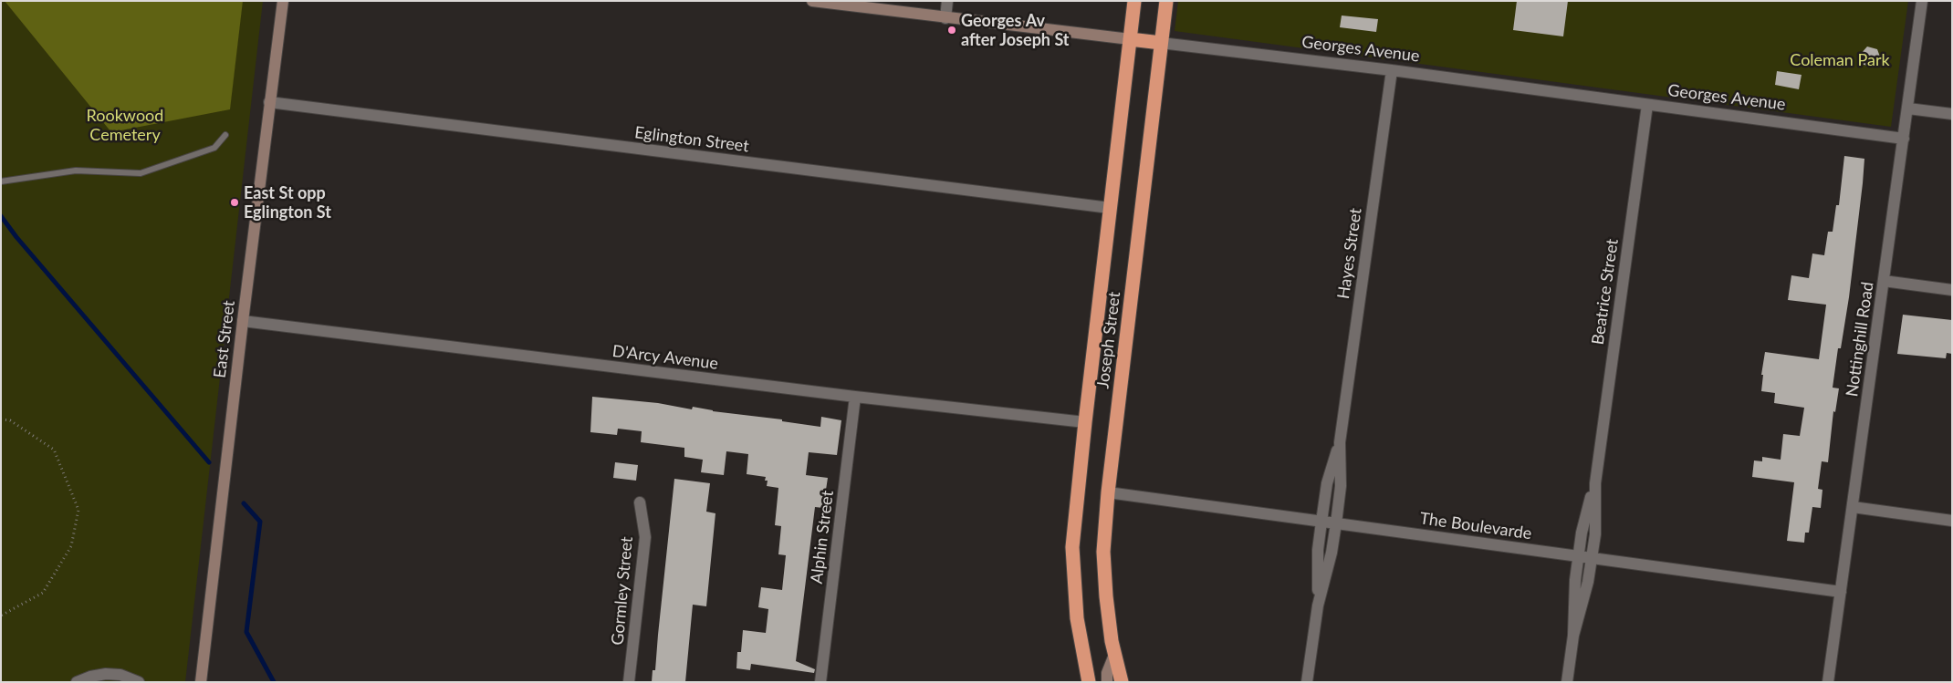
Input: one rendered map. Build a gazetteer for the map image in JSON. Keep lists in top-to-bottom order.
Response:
{
  "streets": {
    "highway": ["Georges Avenue", "Joseph Street"],
    "main road": ["East Street"],
    "street": [
      "Eglington Street",
      "Hayes Street",
      "Beatrice Street",
      "Nottinghill Road",
      "D'Arcy Avenue",
      "The Boulevarde",
      "Alphin Street",
      "Gormley Street"
    ]
  },
  "crossings": [
    ["Georges Avenue", "Hayes Street"],
    ["Georges Avenue", "Beatrice Street"],
    ["Georges Avenue", "Nottinghill Road"],
    ["Georges Avenue", "Joseph Street"],
    ["Eglington Street", "East Street"],
    ["Eglington Street", "Joseph Street"],
    ["Hayes Street", "The Boulevarde"],
    ["Beatrice Street", "The Boulevarde"],
    ["East Street", "D'Arcy Avenue"],
    ["Nottinghill Road", "The Boulevarde"],
    ["Joseph Street", "D'Arcy Avenue"],
    ["Joseph Street", "The Boulevarde"],
    ["D'Arcy Avenue", "Alphin Street"]
  ],
  "parks": ["Coleman Park", "Rookwood Cemetery"],
  "places": ["Georges Av after Joseph St", "East St opp Eglington St"]
}
